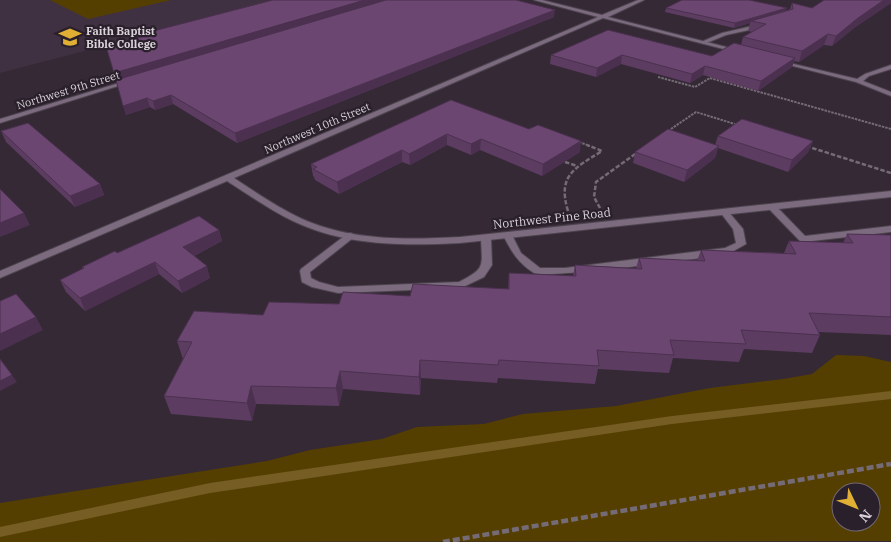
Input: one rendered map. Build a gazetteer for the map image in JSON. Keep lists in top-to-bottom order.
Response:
{
  "streets": {
    "street": ["Northwest 9th Street", "Northwest 10th Street", "Northwest Pine Road"]
  },
  "crossings": [
    ["Northwest 10th Street", "Northwest Pine Road"]
  ],
  "places": {
    "school or university": ["Faith Baptist Bible College"]
  },
  "north": "bottom right"
}
